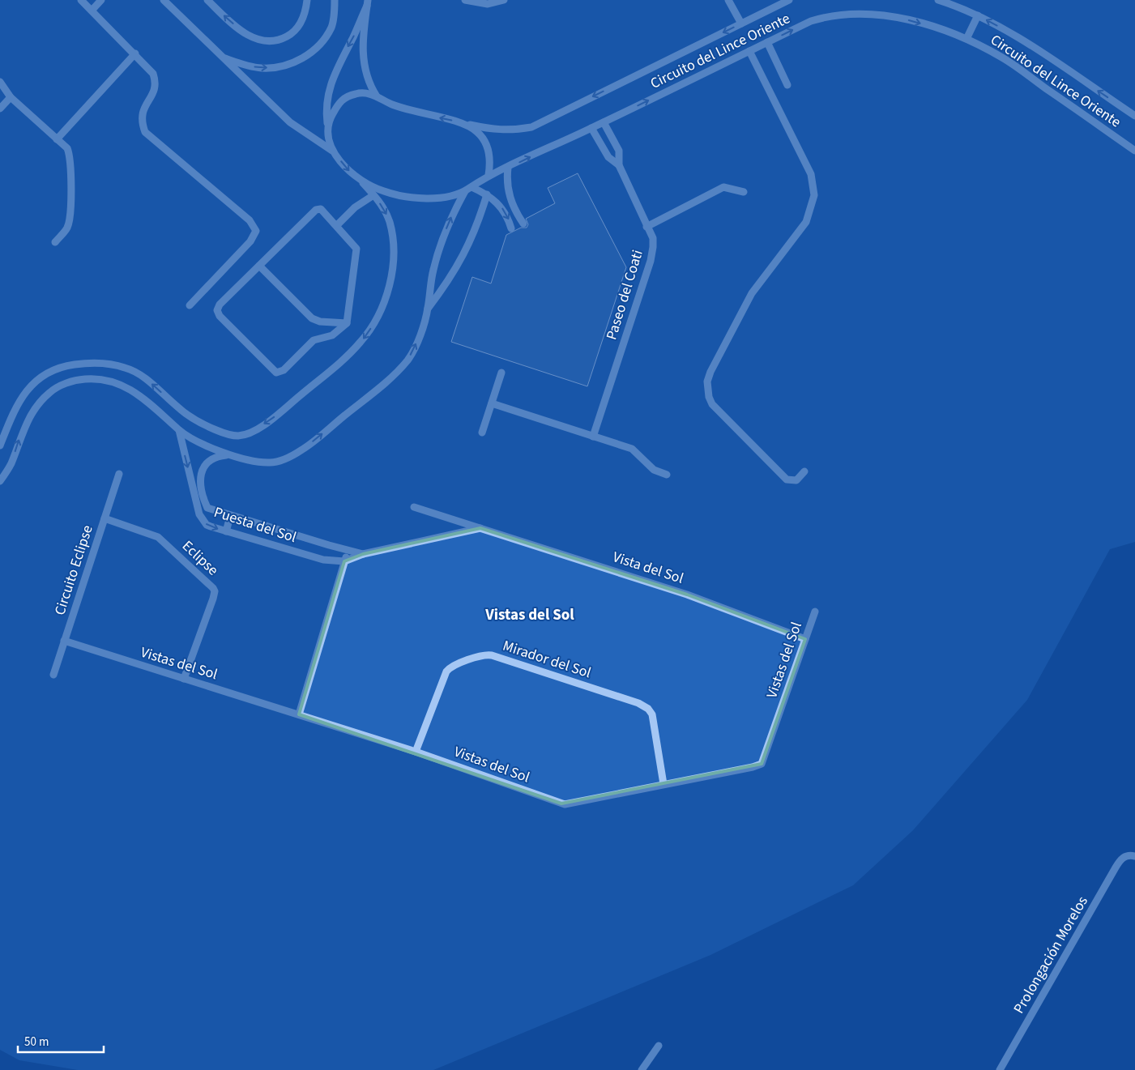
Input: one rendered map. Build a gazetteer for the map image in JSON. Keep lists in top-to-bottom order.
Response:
{
  "streets": {
    "street": [
      "Circuito del Lince Oriente",
      "Paseo del Coati",
      "Puesta del Sol",
      "Eclipse",
      "Vista del Sol",
      "Circuito Eclipse",
      "Mirador del Sol",
      "Vistas del Sol",
      "Prolongación Morelos"
    ]
  },
  "crossings": [
    ["Circuito del Lince Oriente", "Paseo del Coati"],
    ["Eclipse", "Circuito Eclipse"],
    ["Eclipse", "Vistas del Sol"],
    ["Vista del Sol", "Vistas del Sol"],
    ["Circuito Eclipse", "Vistas del Sol"],
    ["Mirador del Sol", "Vistas del Sol"]
  ],
  "districts": ["Vistas del Sol"],
  "scale_bar": "50 m"
}
